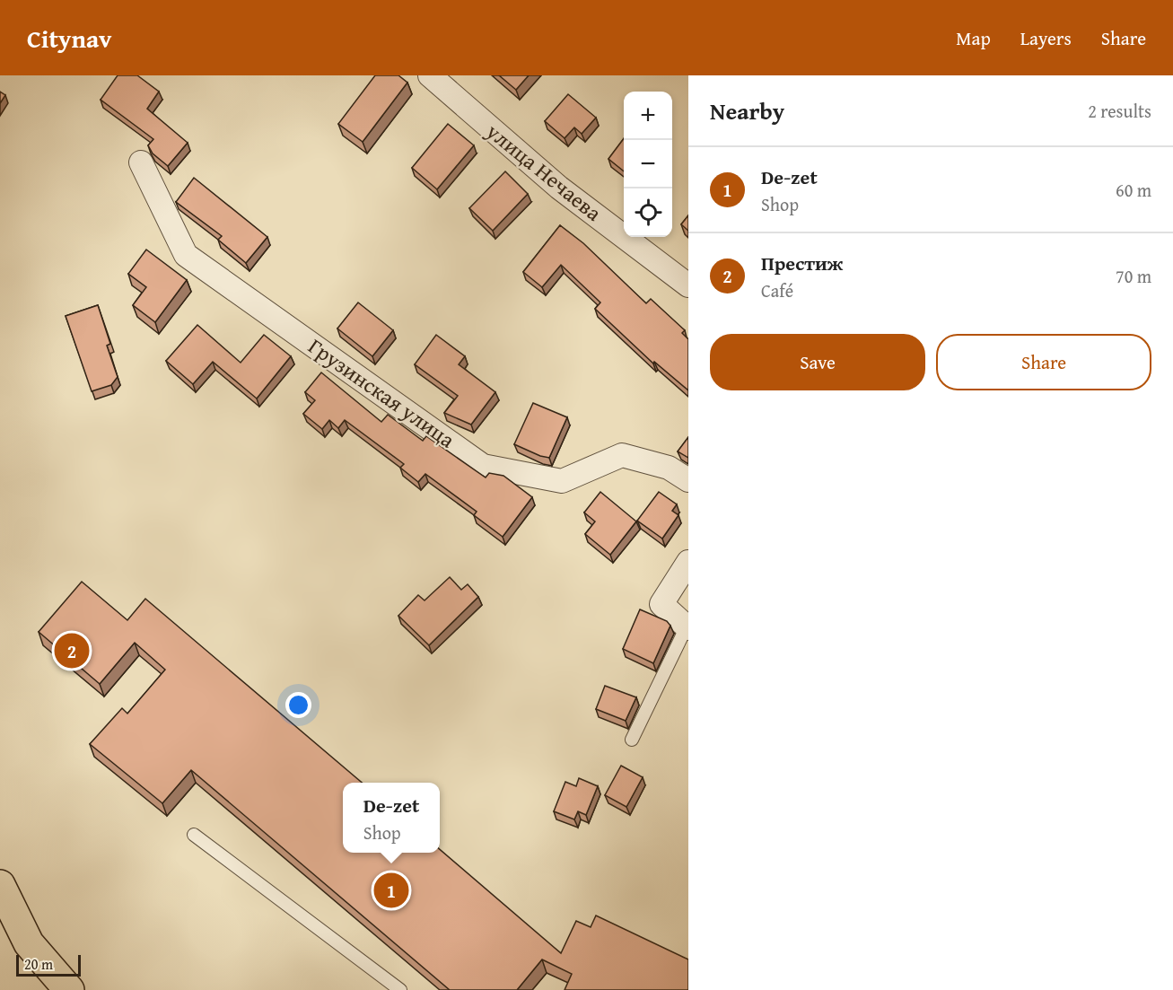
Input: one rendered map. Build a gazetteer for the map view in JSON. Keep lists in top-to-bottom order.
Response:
{
  "streets": {
    "street": ["улица Нечаева", "Грузинская улица"]
  },
  "scale_bar": "20 m",
  "page": {
    "header": "Citynav",
    "nav": ["Map", "Layers", "Share"],
    "heading": ["Nearby", "2 results"],
    "map_buttons": ["+", "−"],
    "list": [
      {
        "mark": "1",
        "name": "De-zet",
        "note": "Shop",
        "value": "60 m"
      },
      {
        "mark": "2",
        "name": "Престиж",
        "note": "Café",
        "value": "70 m"
      }
    ],
    "buttons": ["Save", "Share"],
    "pins": ["2", "1"],
    "popup": ["De-zet", "Shop"],
    "scale": "20 m"
  }
}
